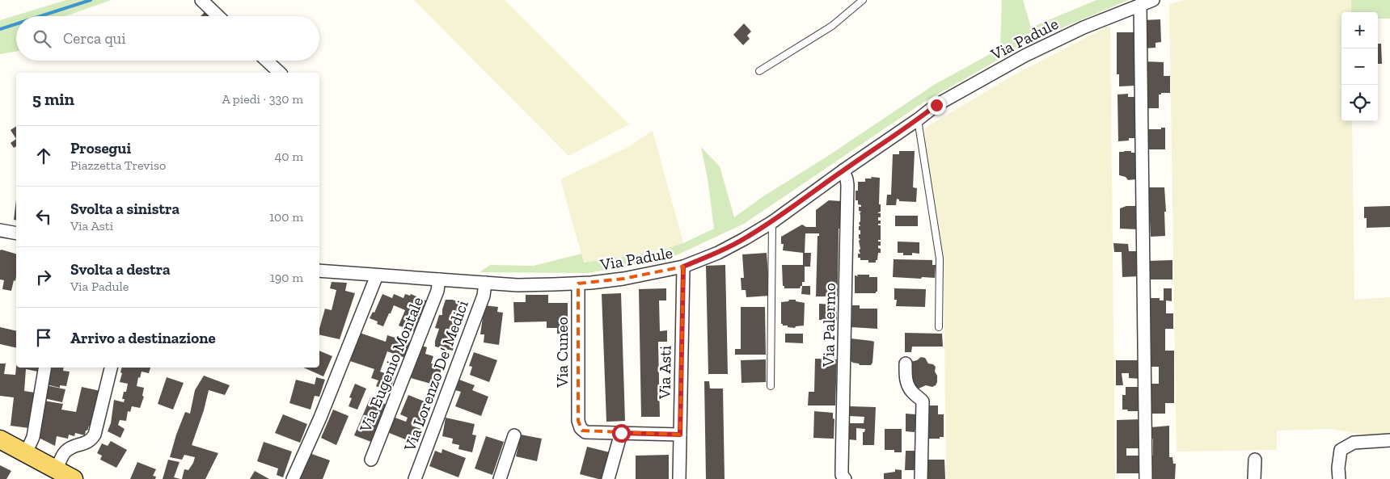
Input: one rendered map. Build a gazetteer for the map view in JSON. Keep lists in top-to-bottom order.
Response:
{
  "streets": {
    "street": [
      "Via Padule",
      "Via Palermo",
      "Via Cuneo",
      "Via Eugenio Montale",
      "Via Asti",
      "Via Lorenzo De' Medici"
    ]
  },
  "crossings": [
    ["Via Padule", "Via Palermo"],
    ["Via Padule", "Via Cuneo"],
    ["Via Padule", "Via Eugenio Montale"],
    ["Via Padule", "Via Asti"],
    ["Via Padule", "Via Lorenzo De' Medici"]
  ],
  "page": {
    "map_buttons": ["+", "−"],
    "search": "Cerca qui",
    "heading": ["5 min", "A piedi · 330 m"],
    "list": [
      ["Prosegui", "Piazzetta Treviso", "40 m"],
      ["Svolta a sinistra", "Via Asti", "100 m"],
      ["Svolta a destra", "Via Padule", "190 m"],
      "Arrivo a destinazione"
    ]
  }
}
